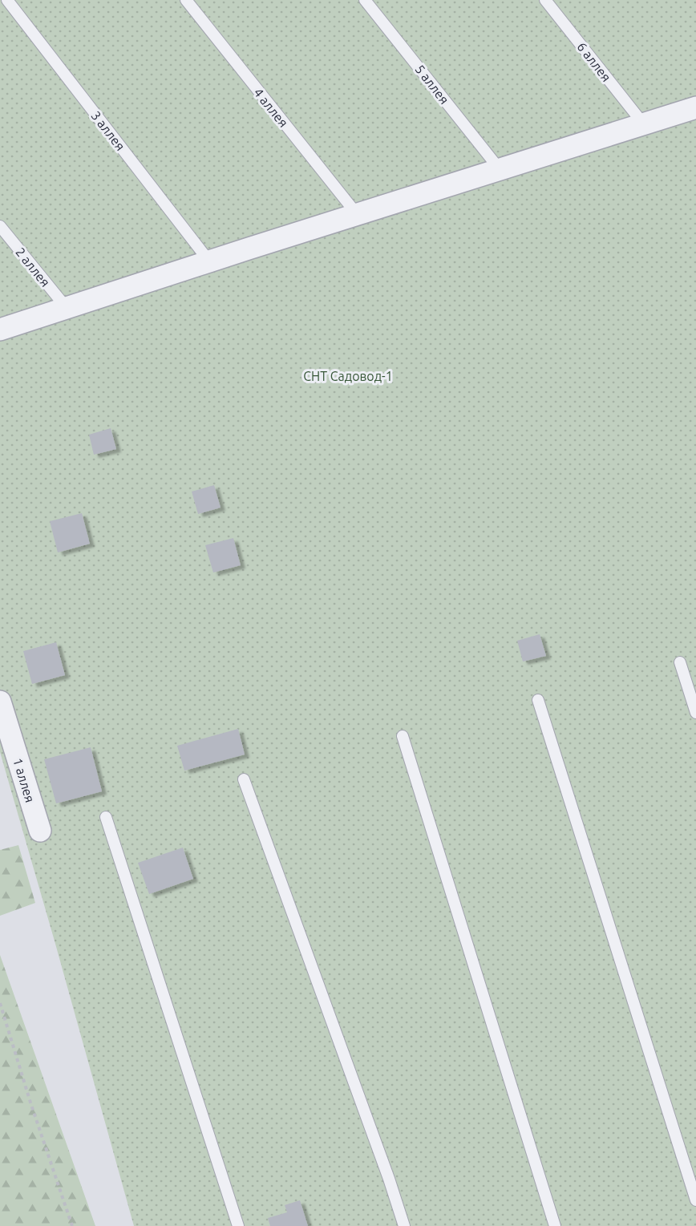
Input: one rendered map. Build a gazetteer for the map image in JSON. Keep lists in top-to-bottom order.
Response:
{
  "streets": {
    "street": ["1 аллея"],
    "lane": [
      "6 аллея",
      "5 аллея",
      "4 аллея",
      "3 аллея",
      "2 аллея"
    ]
  },
  "parks": ["СНТ Садовод-1"]
}
